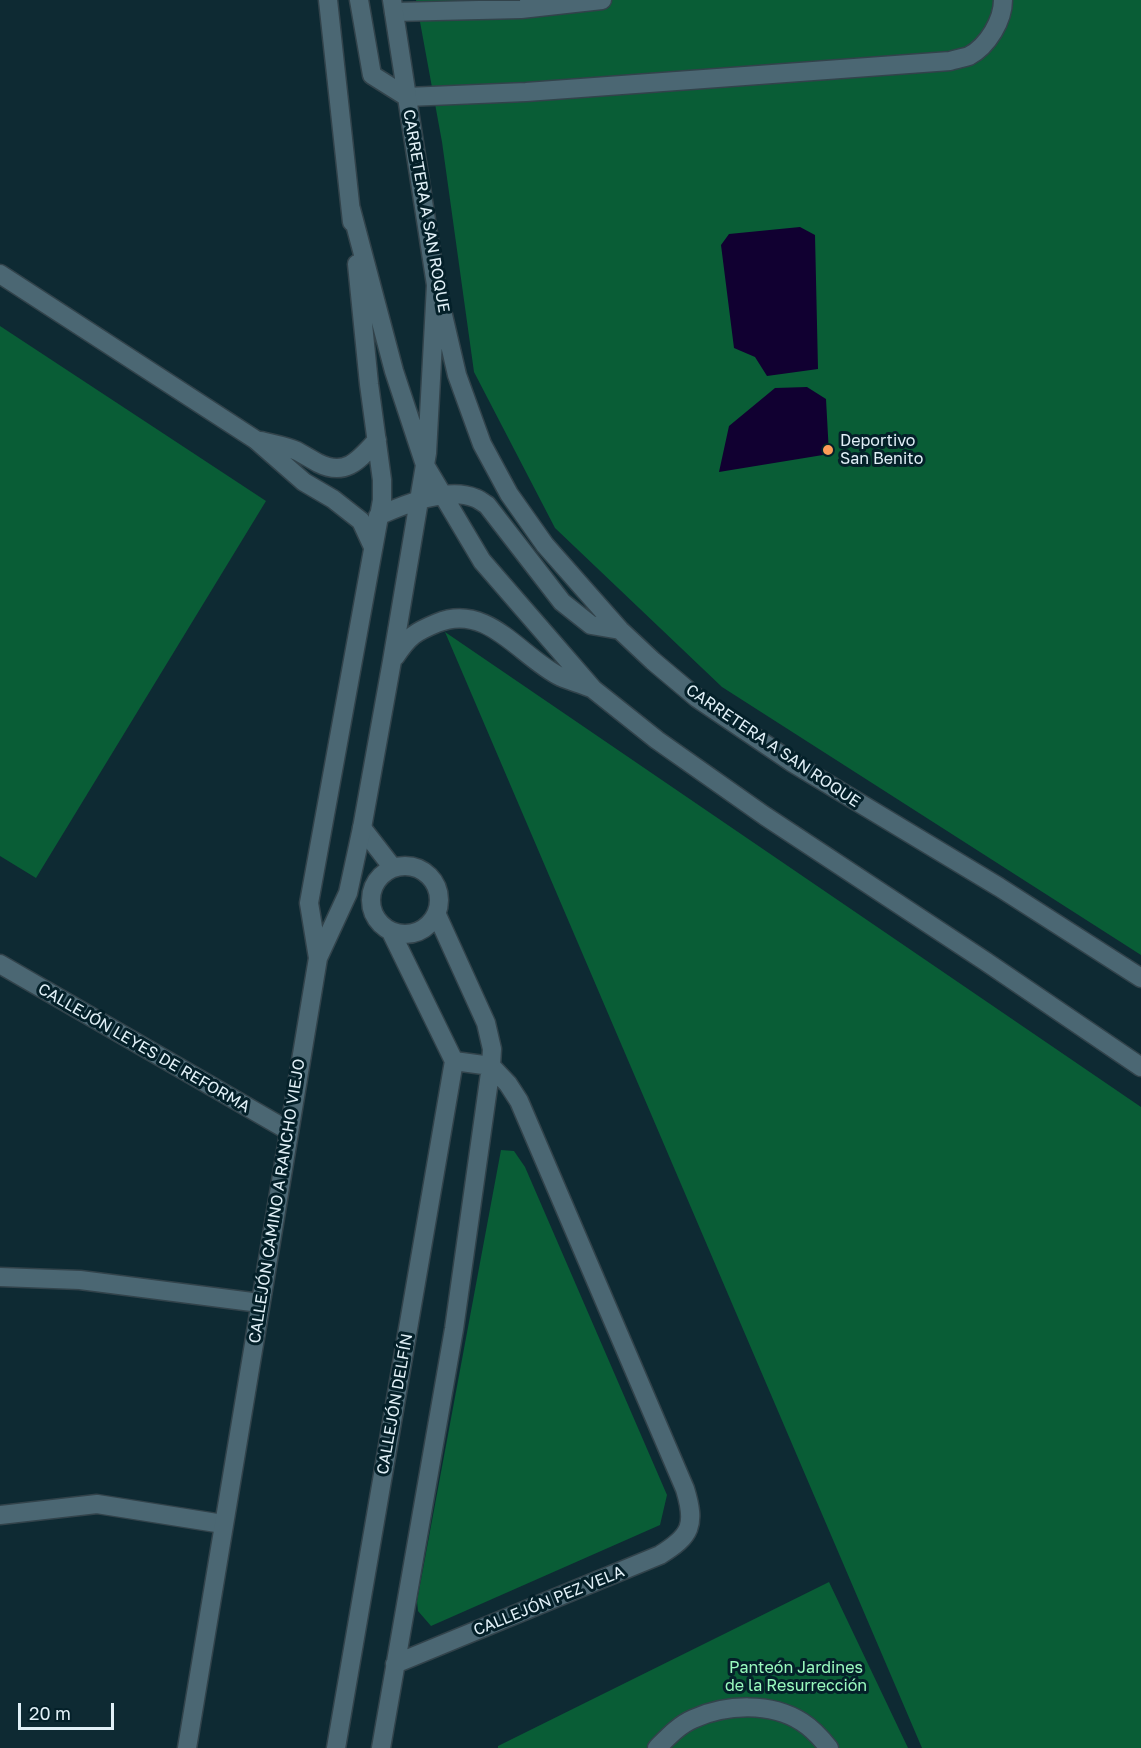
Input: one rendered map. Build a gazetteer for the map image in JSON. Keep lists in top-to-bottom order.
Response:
{
  "streets": {
    "street": [
      "CARRETERA A SAN ROQUE",
      "CALLEJÓN LEYES DE REFORMA",
      "CALLEJÓN CAMINO A RANCHO VIEJO",
      "CALLEJÓN DELFÍN",
      "CALLEJÓN PEZ VELA"
    ]
  },
  "crossings": [
    ["CARRETERA A SAN ROQUE", "CALLEJÓN CAMINO A RANCHO VIEJO"],
    ["CALLEJÓN LEYES DE REFORMA", "CALLEJÓN CAMINO A RANCHO VIEJO"]
  ],
  "parks": ["Panteón Jardines de la Resurrección"],
  "places": ["Deportivo San Benito"],
  "scale_bar": "20 m"
}
